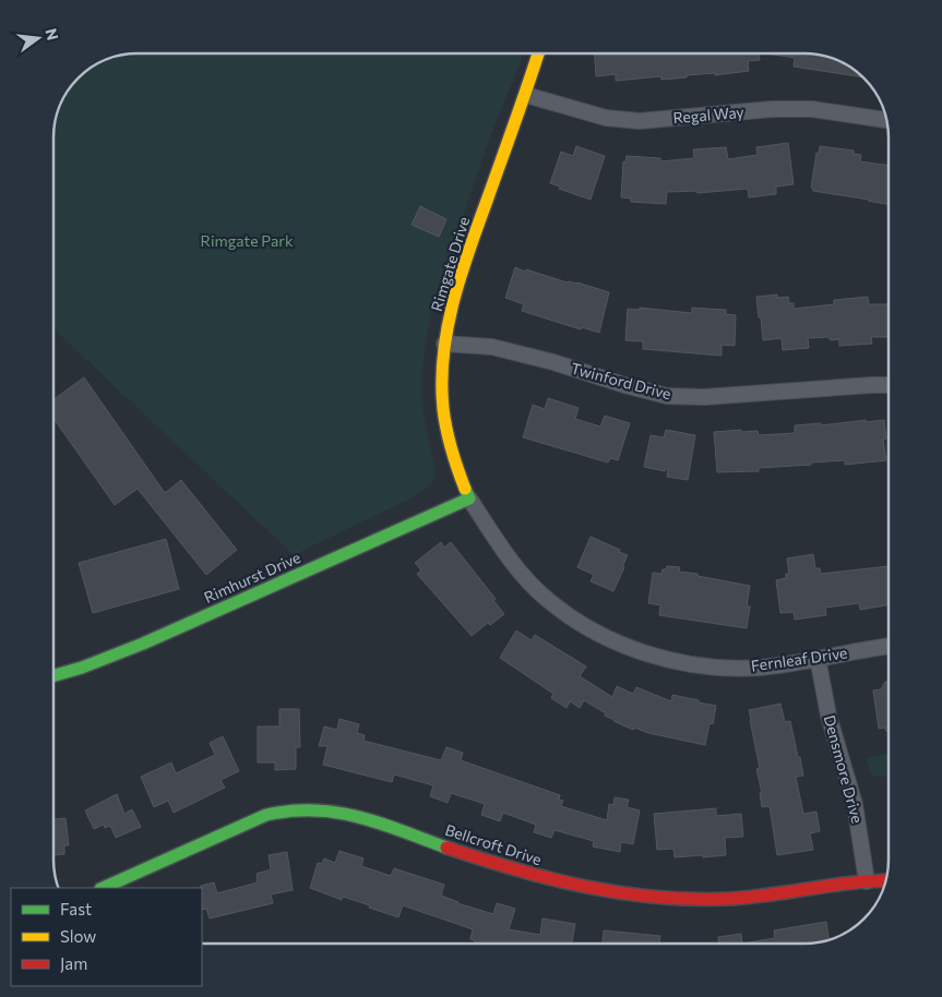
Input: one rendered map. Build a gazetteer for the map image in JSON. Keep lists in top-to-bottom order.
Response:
{
  "streets": {
    "street": [
      "Regal Way",
      "Rimgate Drive",
      "Twinford Drive",
      "Rimhurst Drive",
      "Fernleaf Drive",
      "Densmore Drive",
      "Bellcroft Drive"
    ]
  },
  "crossings": [
    ["Regal Way", "Rimgate Drive"],
    ["Rimgate Drive", "Twinford Drive"],
    ["Rimgate Drive", "Rimhurst Drive"],
    ["Rimgate Drive", "Fernleaf Drive"],
    ["Rimhurst Drive", "Fernleaf Drive"],
    ["Fernleaf Drive", "Densmore Drive"],
    ["Densmore Drive", "Bellcroft Drive"]
  ],
  "parks": ["Rimgate Park"],
  "legend": ["Fast", "Slow", "Jam"],
  "north": "right"
}
